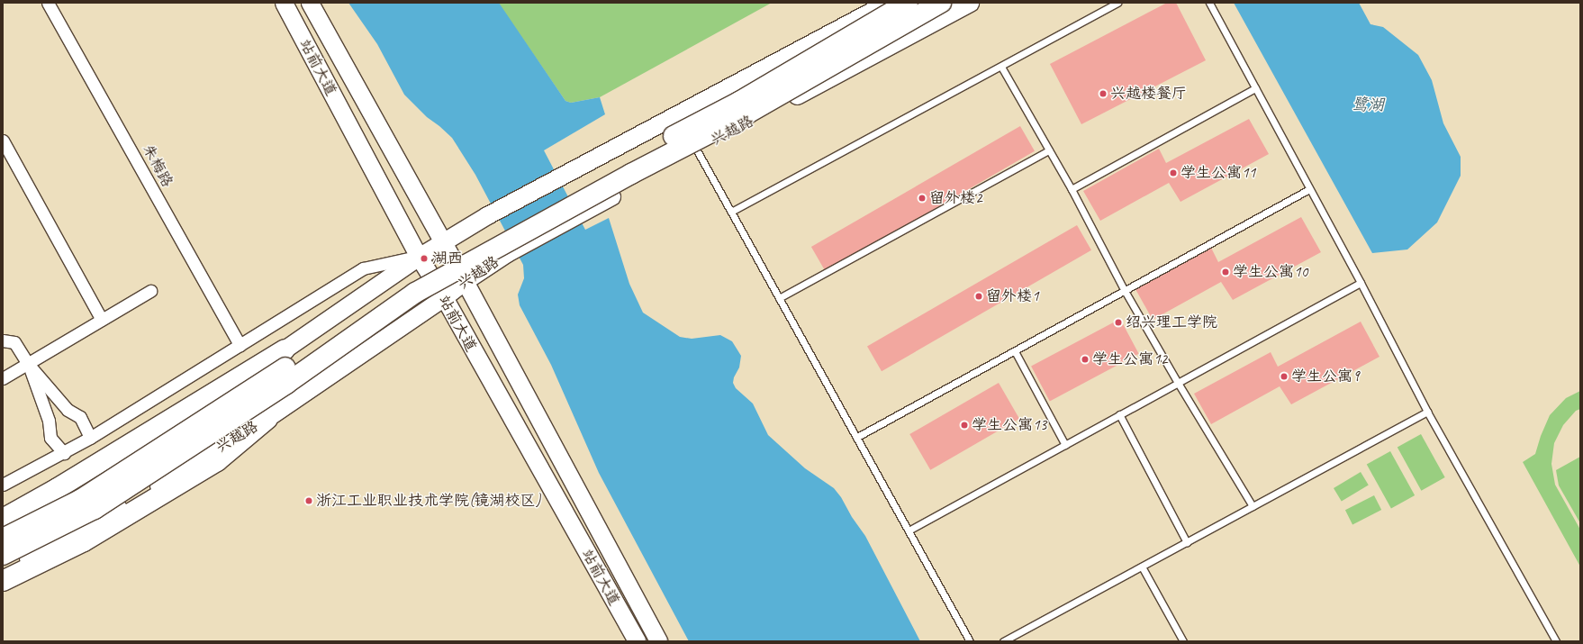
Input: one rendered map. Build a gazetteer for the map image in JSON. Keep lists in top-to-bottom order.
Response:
{
  "streets": {
    "main road": ["站前大道", "兴越路"],
    "street": ["朱梅路"]
  },
  "crossings": [
    ["站前大道", "兴越路"]
  ],
  "water": ["鹭湖"],
  "places": [
    "兴越楼餐厅",
    "学生公寓11",
    "留外楼2",
    "湖西",
    "学生公寓10",
    "留外楼1",
    "绍兴理工学院",
    "学生公寓12",
    "学生公寓9",
    "学生公寓13",
    "浙江工业职业技术学院(镜湖校区)"
  ]
}
